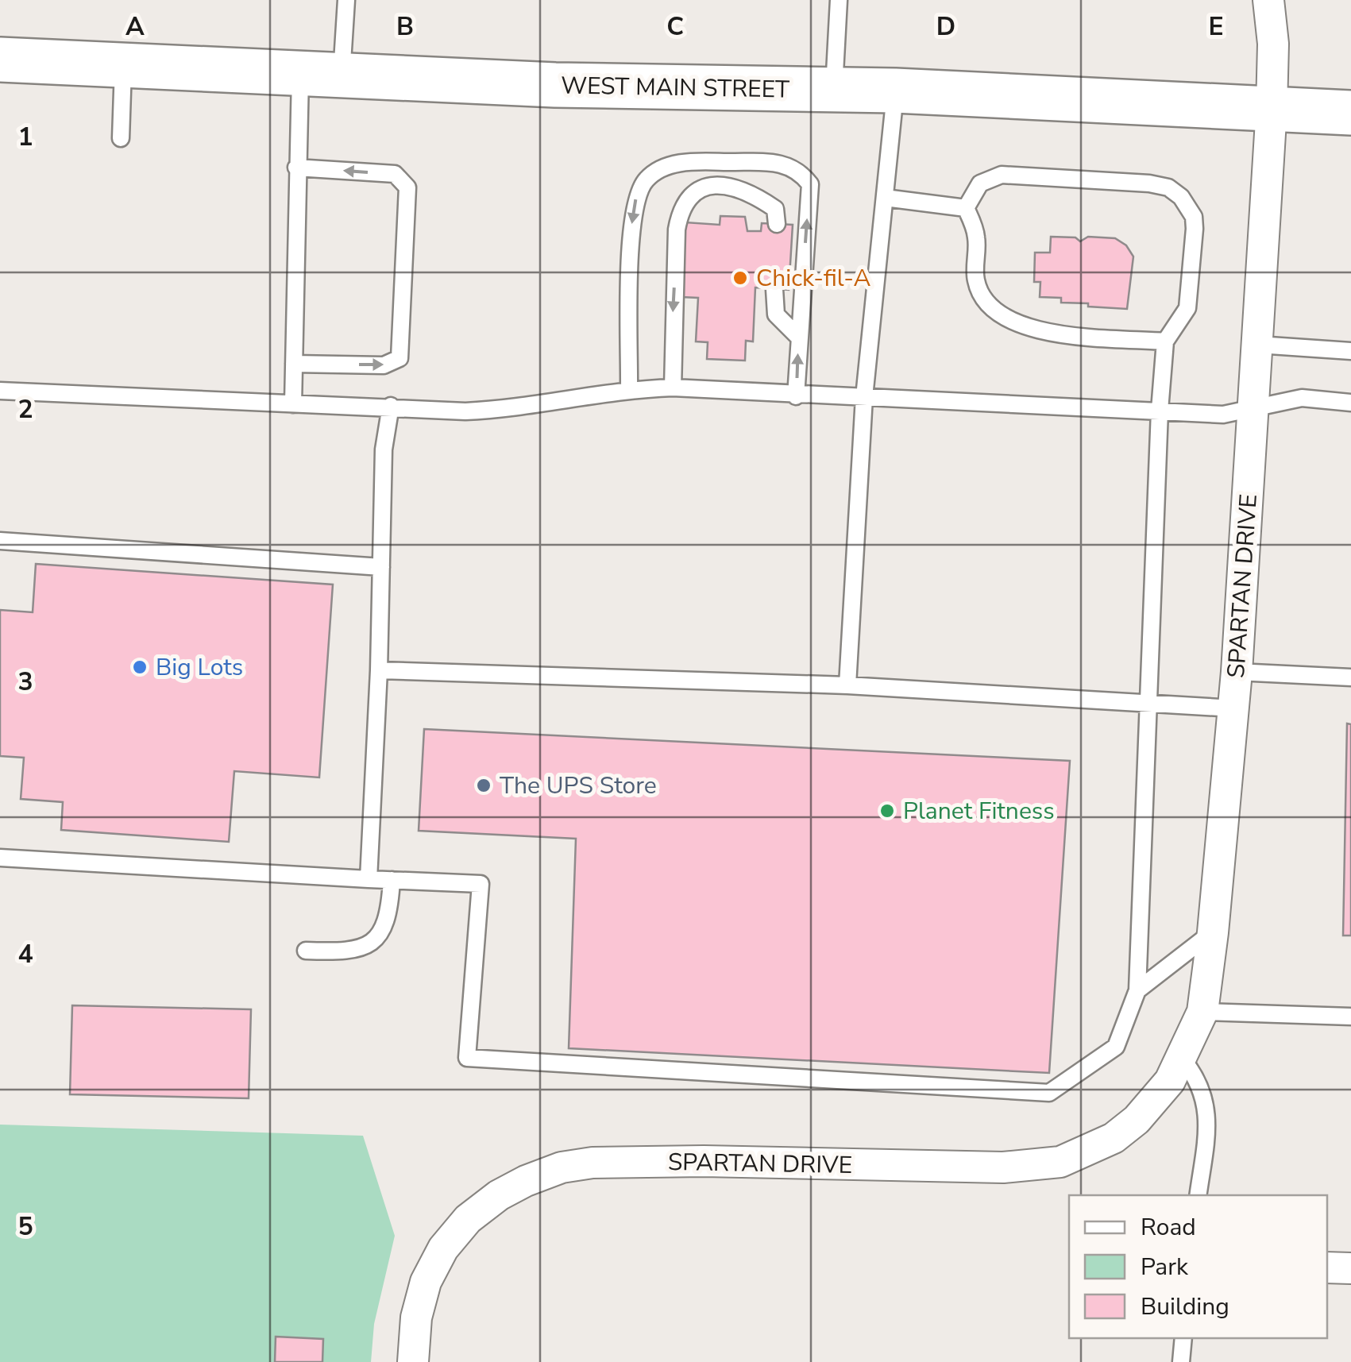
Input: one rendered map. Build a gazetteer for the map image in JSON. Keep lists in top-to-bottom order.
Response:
{
  "streets": {
    "main road": ["WEST MAIN STREET"],
    "street": ["SPARTAN DRIVE"]
  },
  "crossings": [
    ["WEST MAIN STREET", "SPARTAN DRIVE"]
  ],
  "places": [
    "Chick-fil-A",
    "Big Lots",
    "The UPS Store",
    "Planet Fitness"
  ],
  "legend": ["Road", "Park", "Building"],
  "grid": {
    "columns": [
      "A",
      "B",
      "C",
      "D",
      "E"
    ],
    "rows": [
      "1",
      "2",
      "3",
      "4",
      "5"
    ]
  }
}
